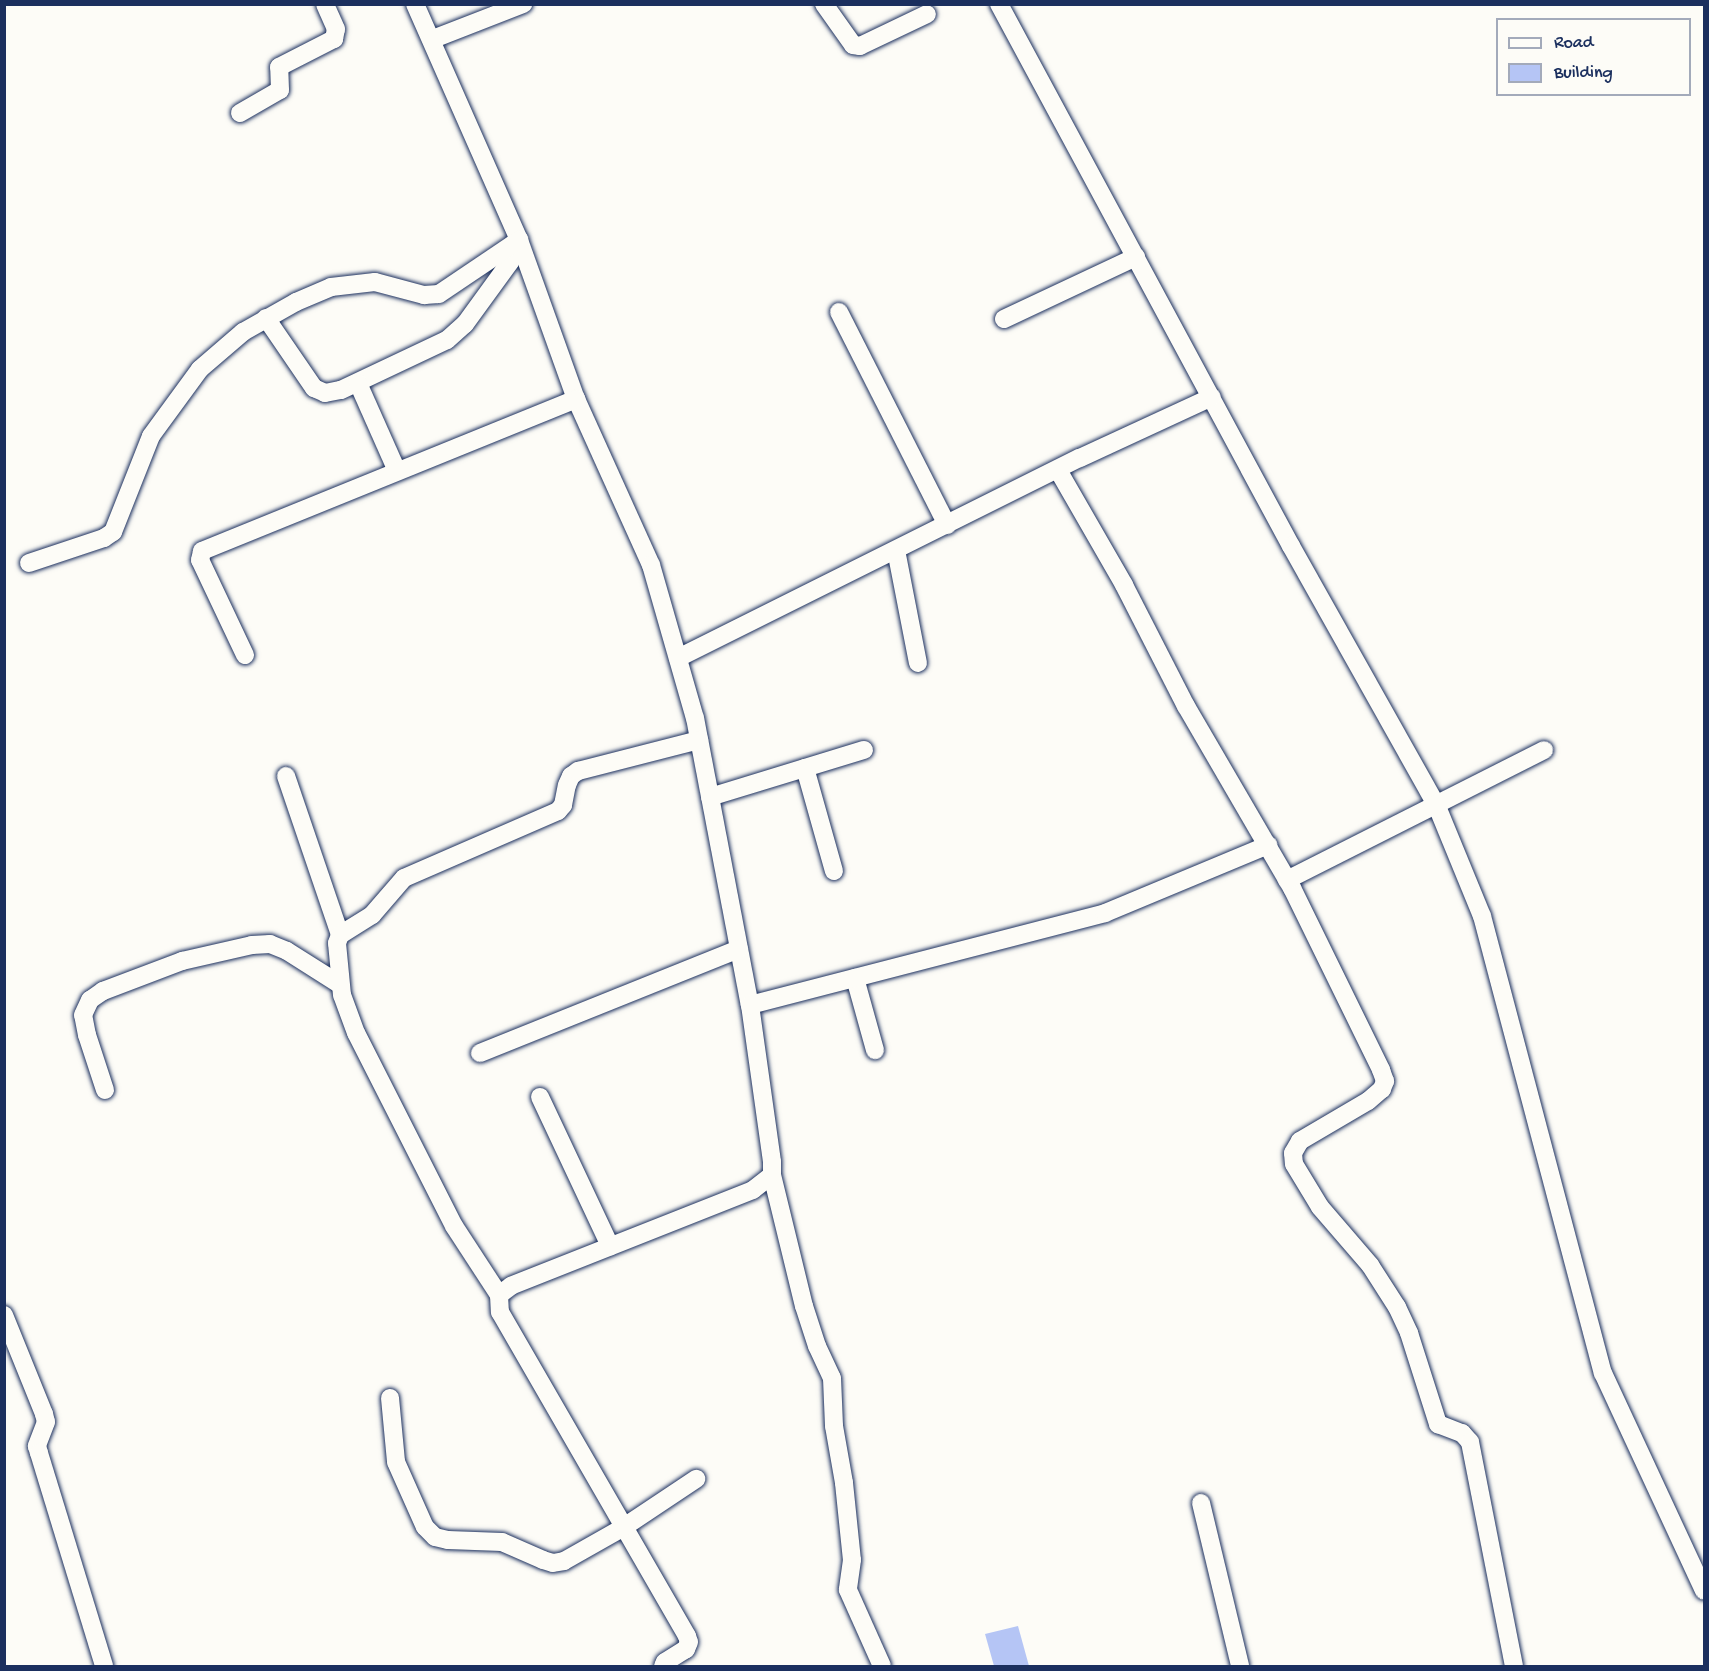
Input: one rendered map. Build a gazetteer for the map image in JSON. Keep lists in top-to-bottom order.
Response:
{
  "legend": ["Road", "Building"]
}
